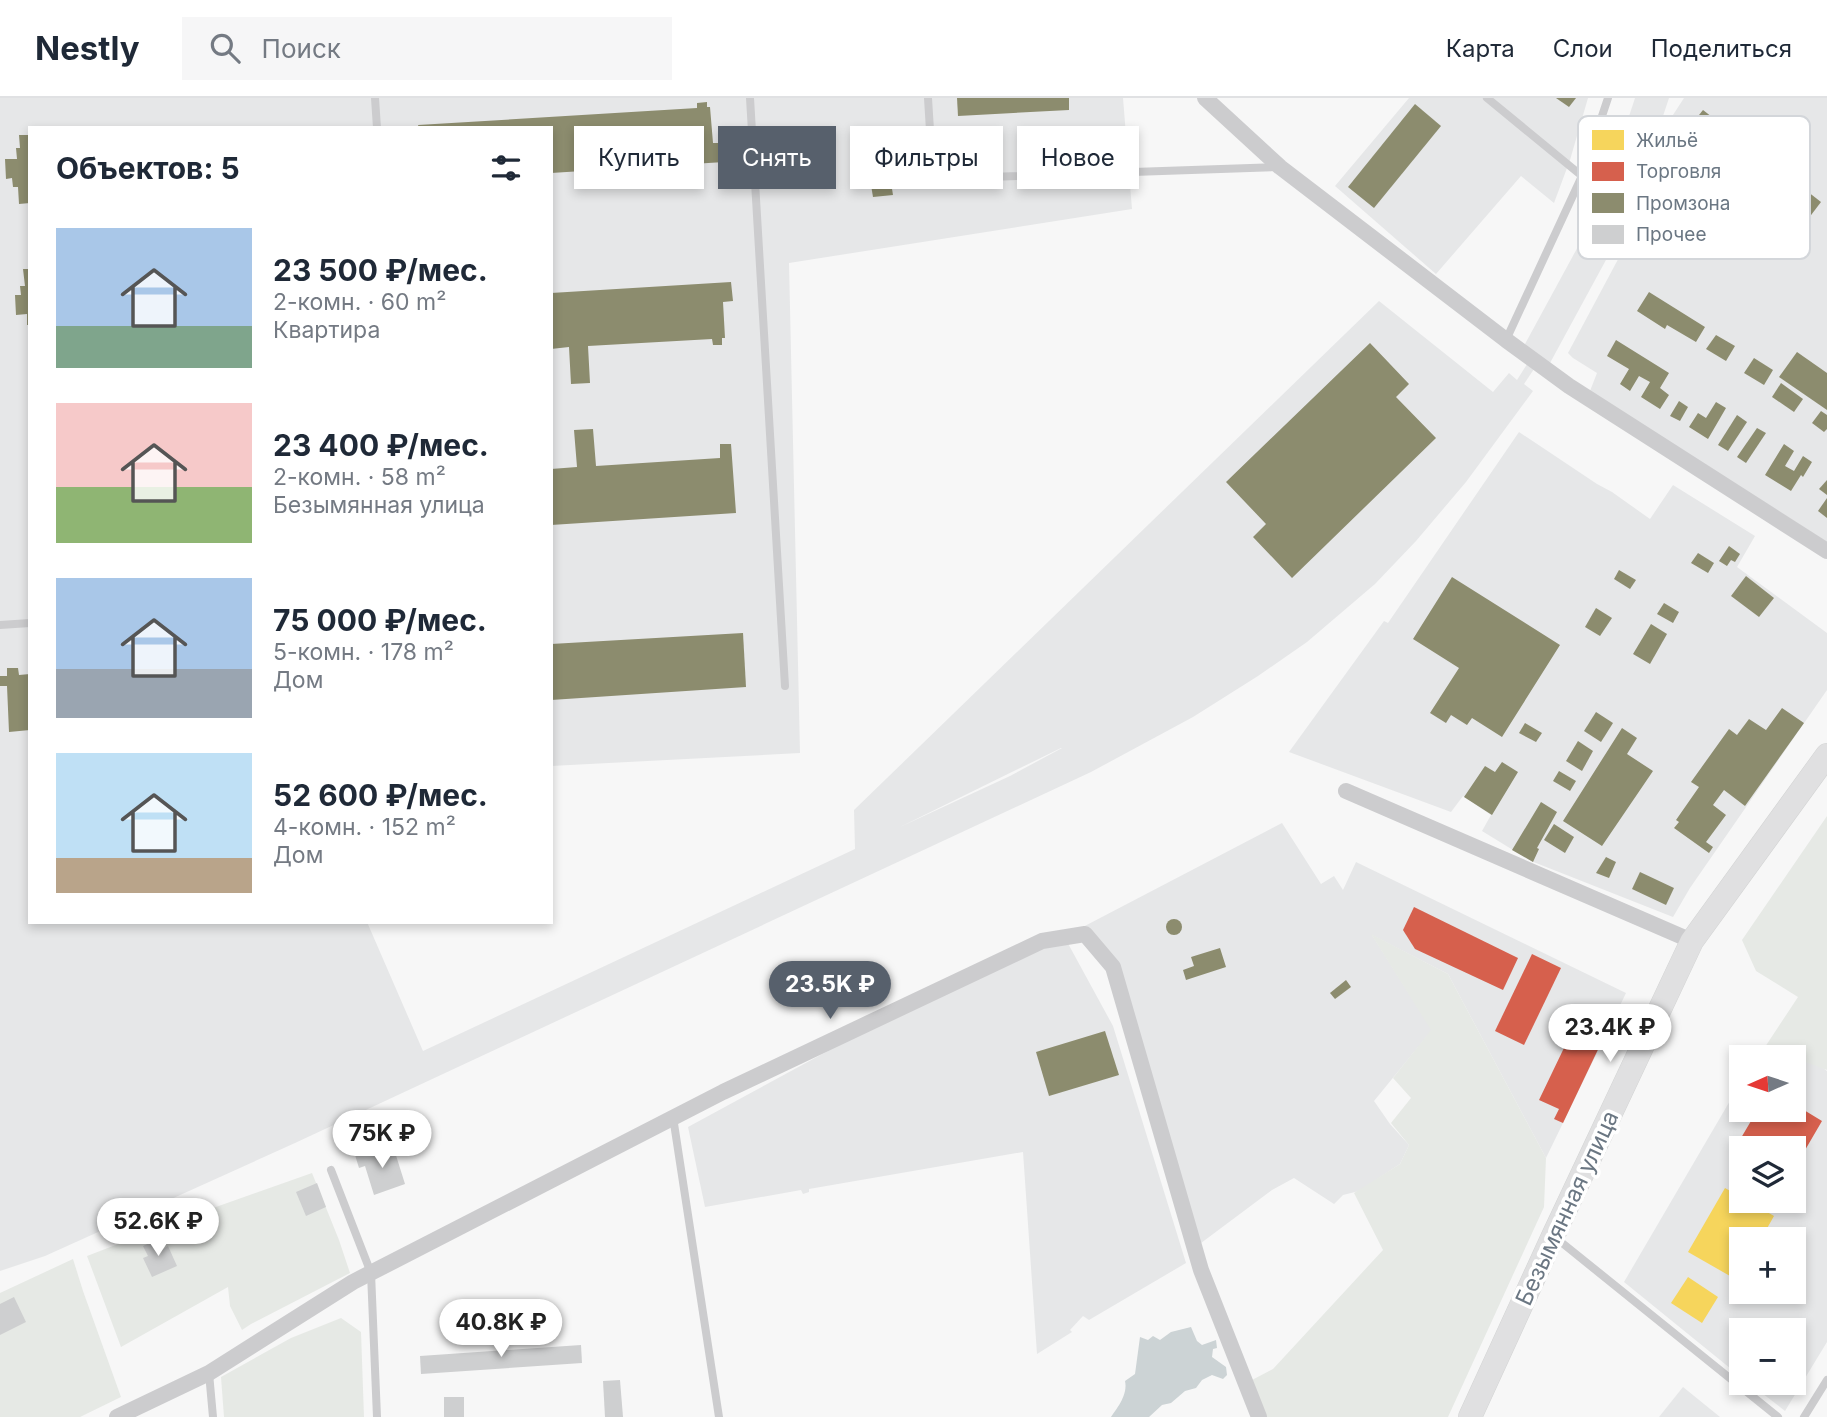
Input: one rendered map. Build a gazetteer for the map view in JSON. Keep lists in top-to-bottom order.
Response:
{
  "streets": {
    "main road": ["Безымянная улица"]
  },
  "legend": [
    "Жильё",
    "Торговля",
    "Промзона",
    "Прочее"
  ],
  "north": "left",
  "page": {
    "header": "Nestly",
    "search": "Поиск",
    "nav": ["Карта", "Слои", "Поделиться"],
    "chip": [
      "Купить",
      "Снять",
      "Фильтры",
      "Новое"
    ],
    "heading": "Объектов: 5",
    "list": [
      {
        "name": "23 500 ₽/мес.",
        "note": "2-комн. · 60 m² · Квартира"
      },
      {
        "name": "23 400 ₽/мес.",
        "note": "2-комн. · 58 m² · Безымянная улица"
      },
      {
        "name": "75 000 ₽/мес.",
        "note": "5-комн. · 178 m² · Дом"
      },
      {
        "name": "52 600 ₽/мес.",
        "note": "4-комн. · 152 m² · Дом"
      }
    ],
    "price": [
      "23.5K ₽",
      "23.4K ₽",
      "75K ₽",
      "52.6K ₽",
      "40.8K ₽"
    ],
    "map_buttons": ["+", "−"]
  }
}
